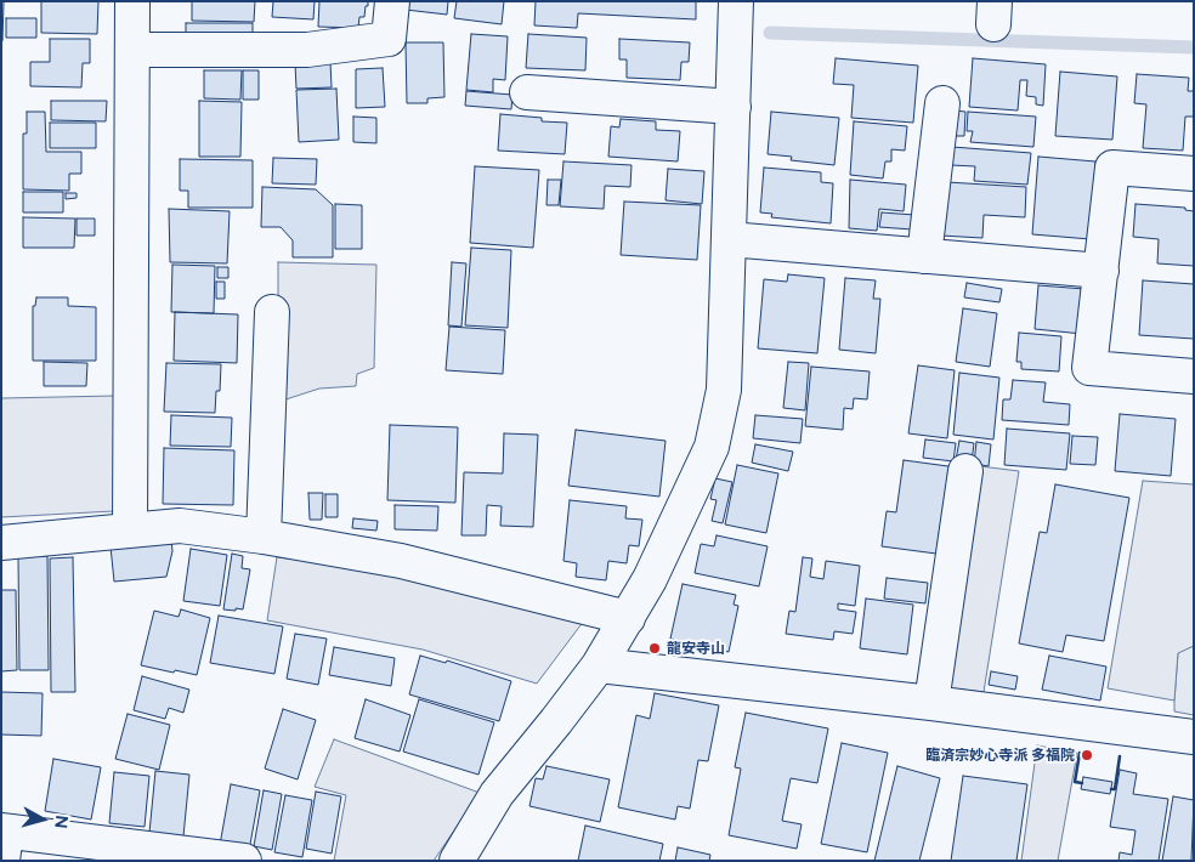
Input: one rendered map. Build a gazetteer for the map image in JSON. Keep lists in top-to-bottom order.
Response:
{
  "places": ["龍安寺山", "臨済宗妙心寺派 多福院"],
  "north": "right"
}
